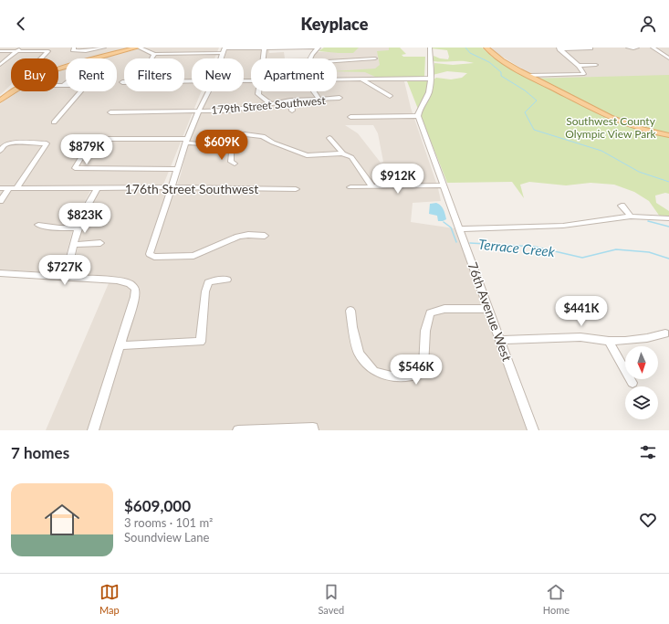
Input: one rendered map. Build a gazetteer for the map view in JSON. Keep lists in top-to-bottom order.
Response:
{
  "streets": {
    "street": ["179th Street Southwest", "176th Street Southwest", "76th Avenue West"]
  },
  "water": ["Terrace Creek"],
  "parks": ["Southwest County Olympic View Park"],
  "north": "bottom",
  "page": {
    "header": "Keyplace",
    "chip": [
      "Buy",
      "Rent",
      "Filters",
      "New",
      "Apartment"
    ],
    "price": [
      "$609K",
      "$879K",
      "$912K",
      "$823K",
      "$727K",
      "$441K",
      "$546K"
    ],
    "heading": "7 homes",
    "list": [
      {
        "name": "$609,000",
        "note": "3 rooms · 101 m² · Soundview Lane"
      }
    ],
    "tabs": ["Map", "Saved", "Home"]
  }
}
